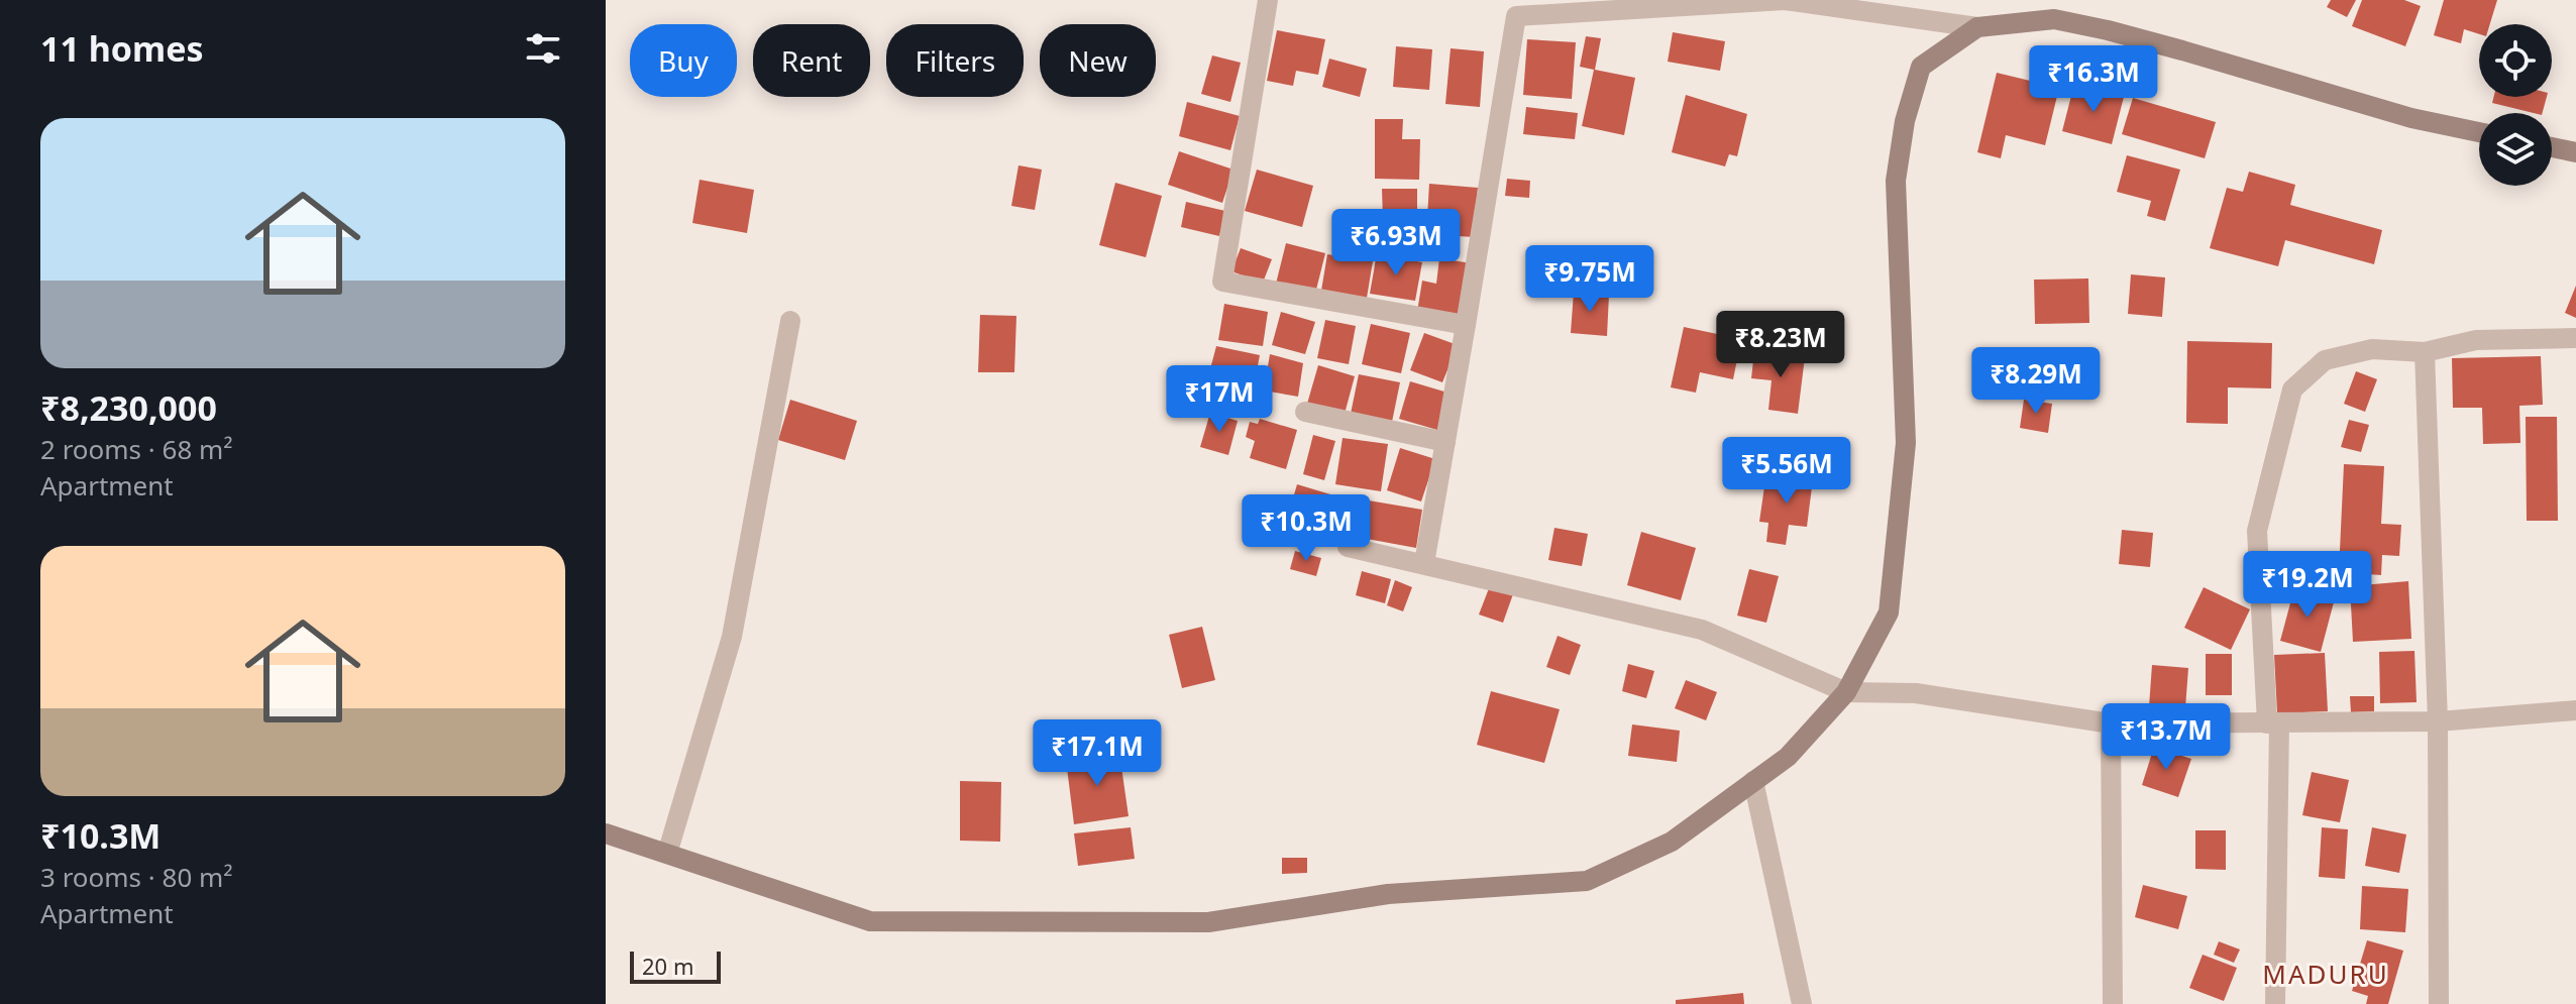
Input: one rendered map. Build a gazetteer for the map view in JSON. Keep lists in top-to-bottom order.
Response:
{
  "districts": ["MADURU"],
  "scale_bar": "20 m",
  "page": {
    "heading": "11 homes",
    "chip": [
      "Buy",
      "Rent",
      "Filters",
      "New"
    ],
    "price": [
      "₹16.3M",
      "₹6.93M",
      "₹9.75M",
      "₹8.23M",
      "₹8.29M",
      "₹17M",
      "₹5.56M",
      "₹10.3M",
      "₹19.2M",
      "₹13.7M",
      "₹17.1M"
    ],
    "list": [
      {
        "name": "₹8,230,000",
        "note": "2 rooms · 68 m² · Apartment"
      },
      {
        "name": "₹10.3M",
        "note": "3 rooms · 80 m² · Apartment"
      }
    ],
    "scale": "20 m"
  }
}
